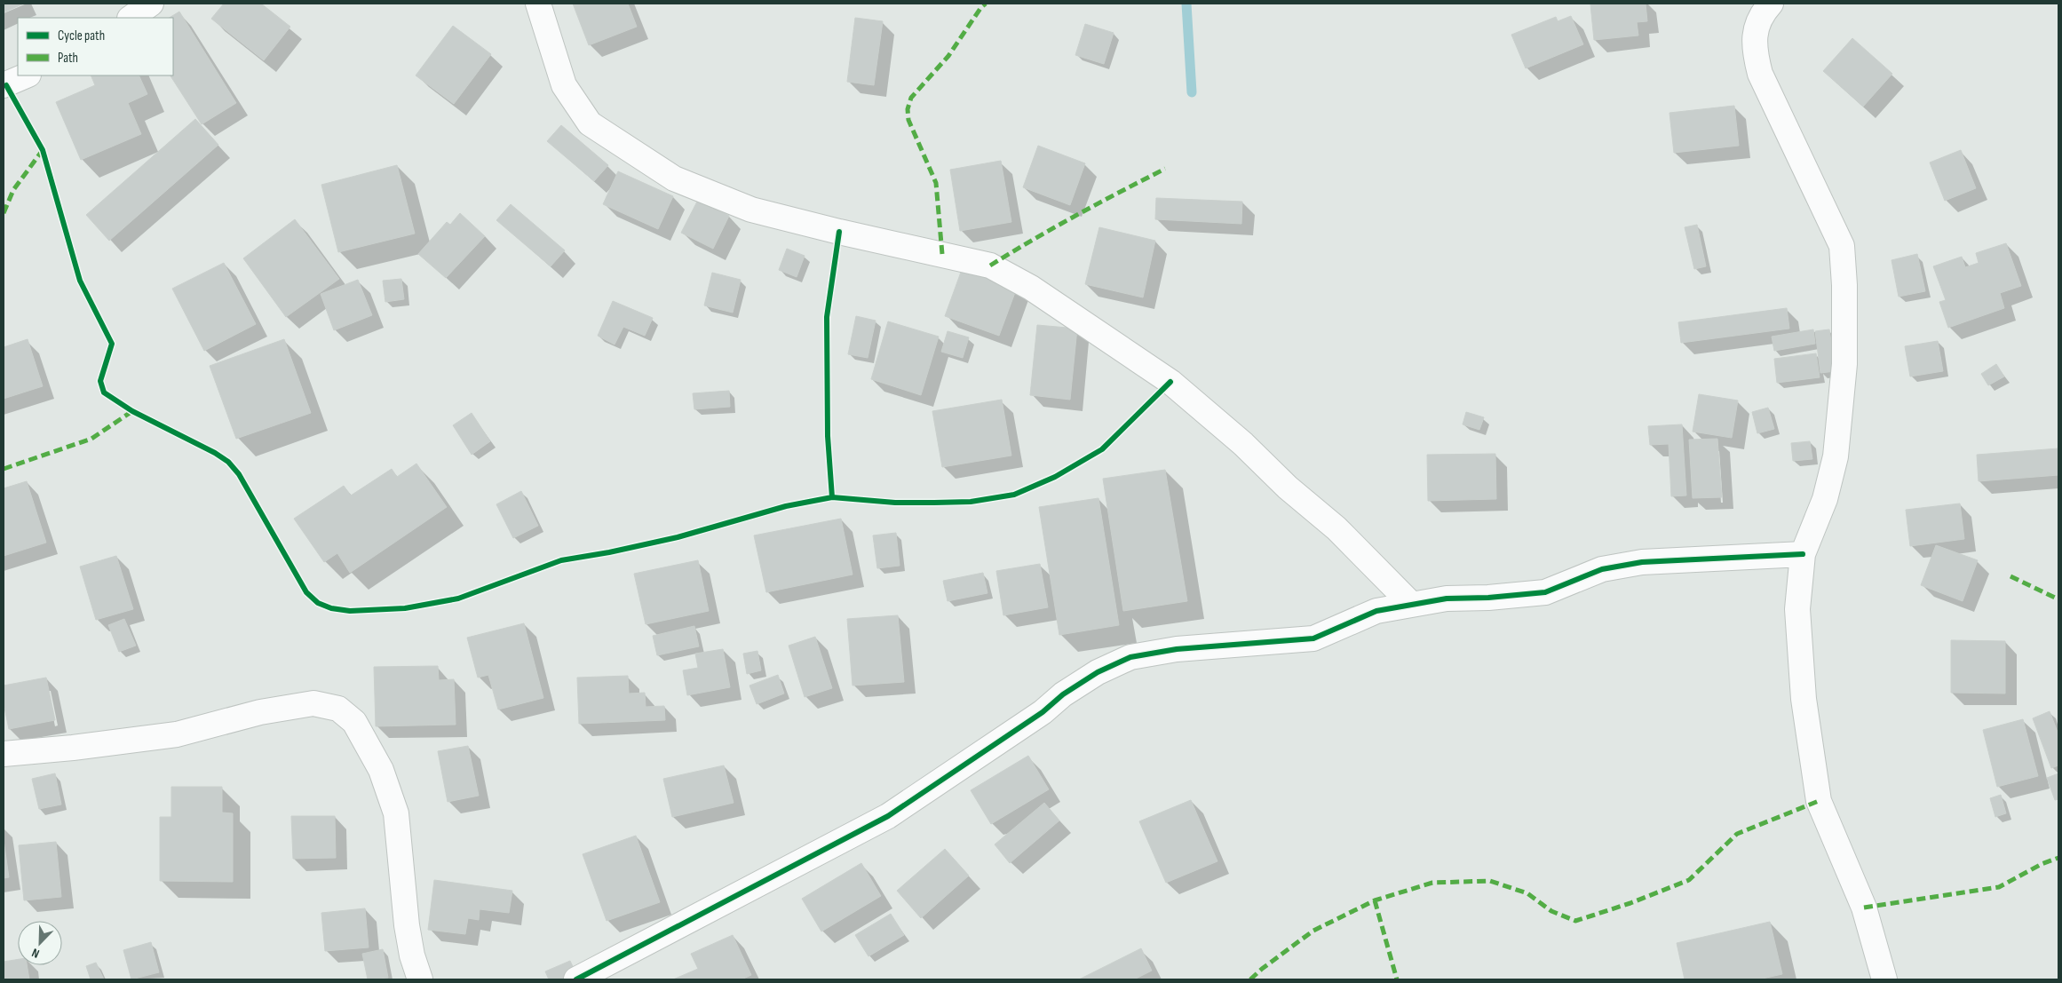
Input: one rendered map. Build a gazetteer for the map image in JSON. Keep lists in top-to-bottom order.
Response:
{
  "legend": ["Cycle path", "Path"],
  "north": "bottom left"
}
